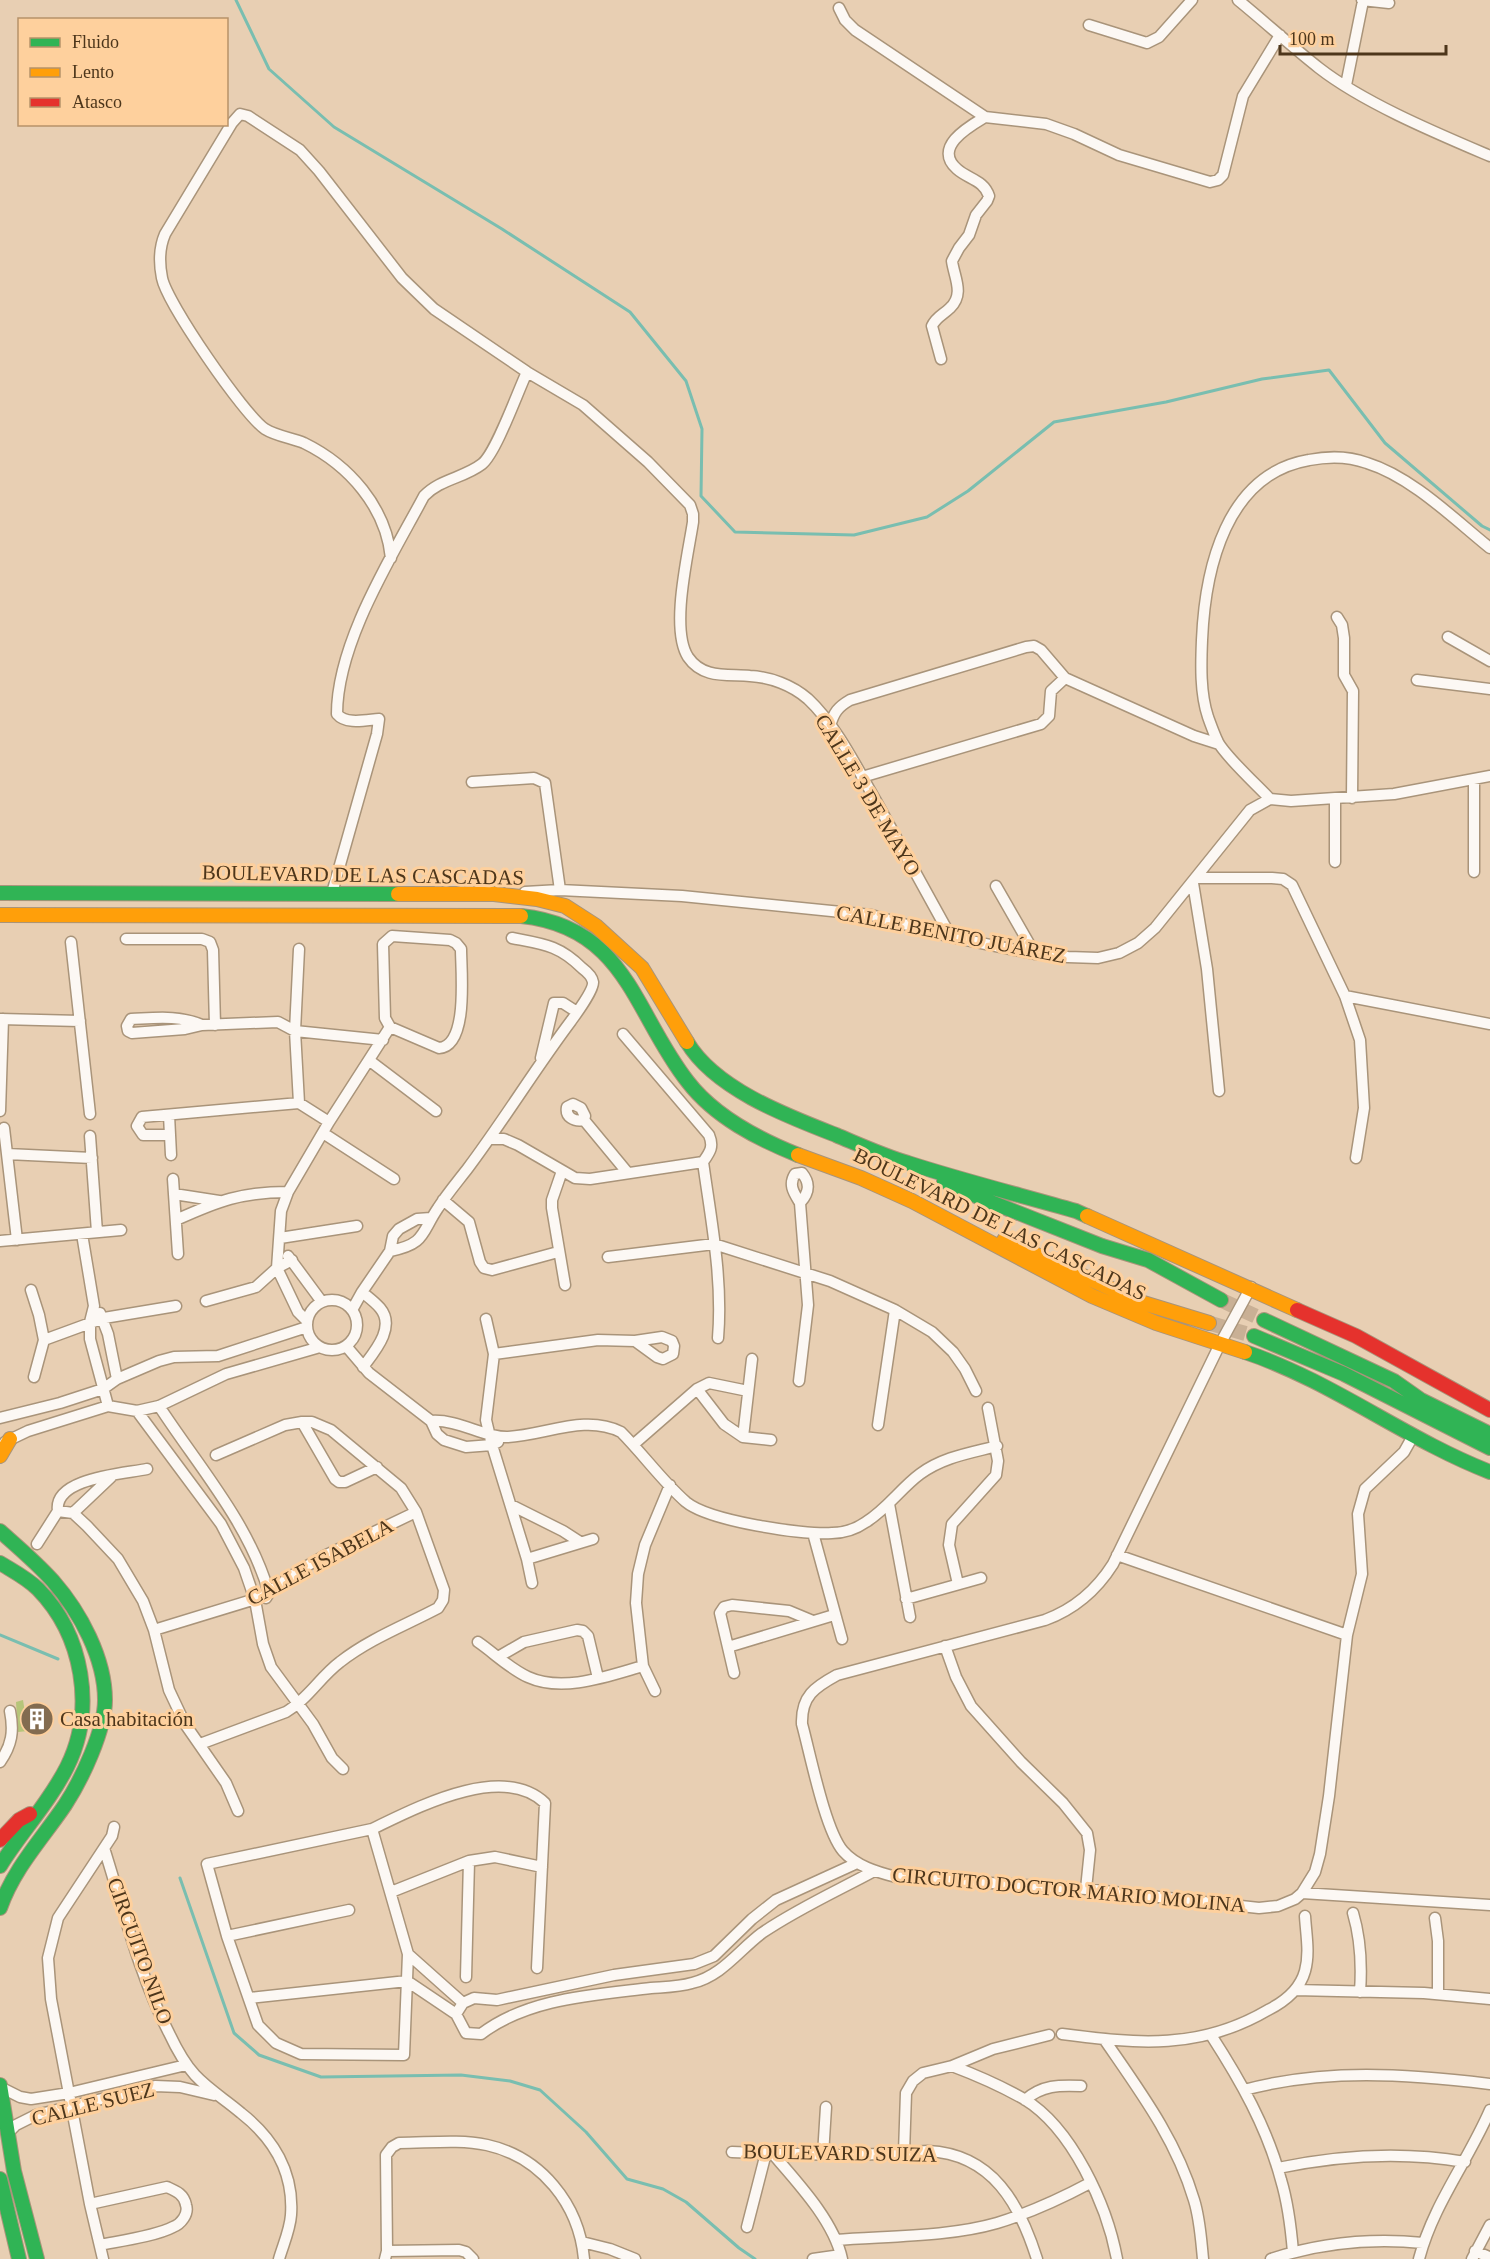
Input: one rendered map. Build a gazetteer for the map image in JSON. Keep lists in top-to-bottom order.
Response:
{
  "streets": {
    "main road": ["BOULEVARD DE LAS CASCADAS"],
    "street": [
      "CALLE 3 DE MAYO",
      "CALLE BENITO JUÁREZ",
      "CALLE ISABELA",
      "CIRCUITO DOCTOR MARIO MOLINA",
      "CIRCUITO NILO",
      "CALLE SUEZ",
      "BOULEVARD SUIZA"
    ]
  },
  "crossings": [
    ["CALLE 3 DE MAYO", "CALLE BENITO JUÁREZ"],
    ["BOULEVARD DE LAS CASCADAS", "CALLE BENITO JUÁREZ"],
    ["BOULEVARD DE LAS CASCADAS", "CIRCUITO DOCTOR MARIO MOLINA"],
    ["CIRCUITO NILO", "CALLE SUEZ"]
  ],
  "places": {
    "building": ["Casa habitación"]
  },
  "legend": ["Fluido", "Lento", "Atasco"],
  "scale_bar": "100 m"
}
